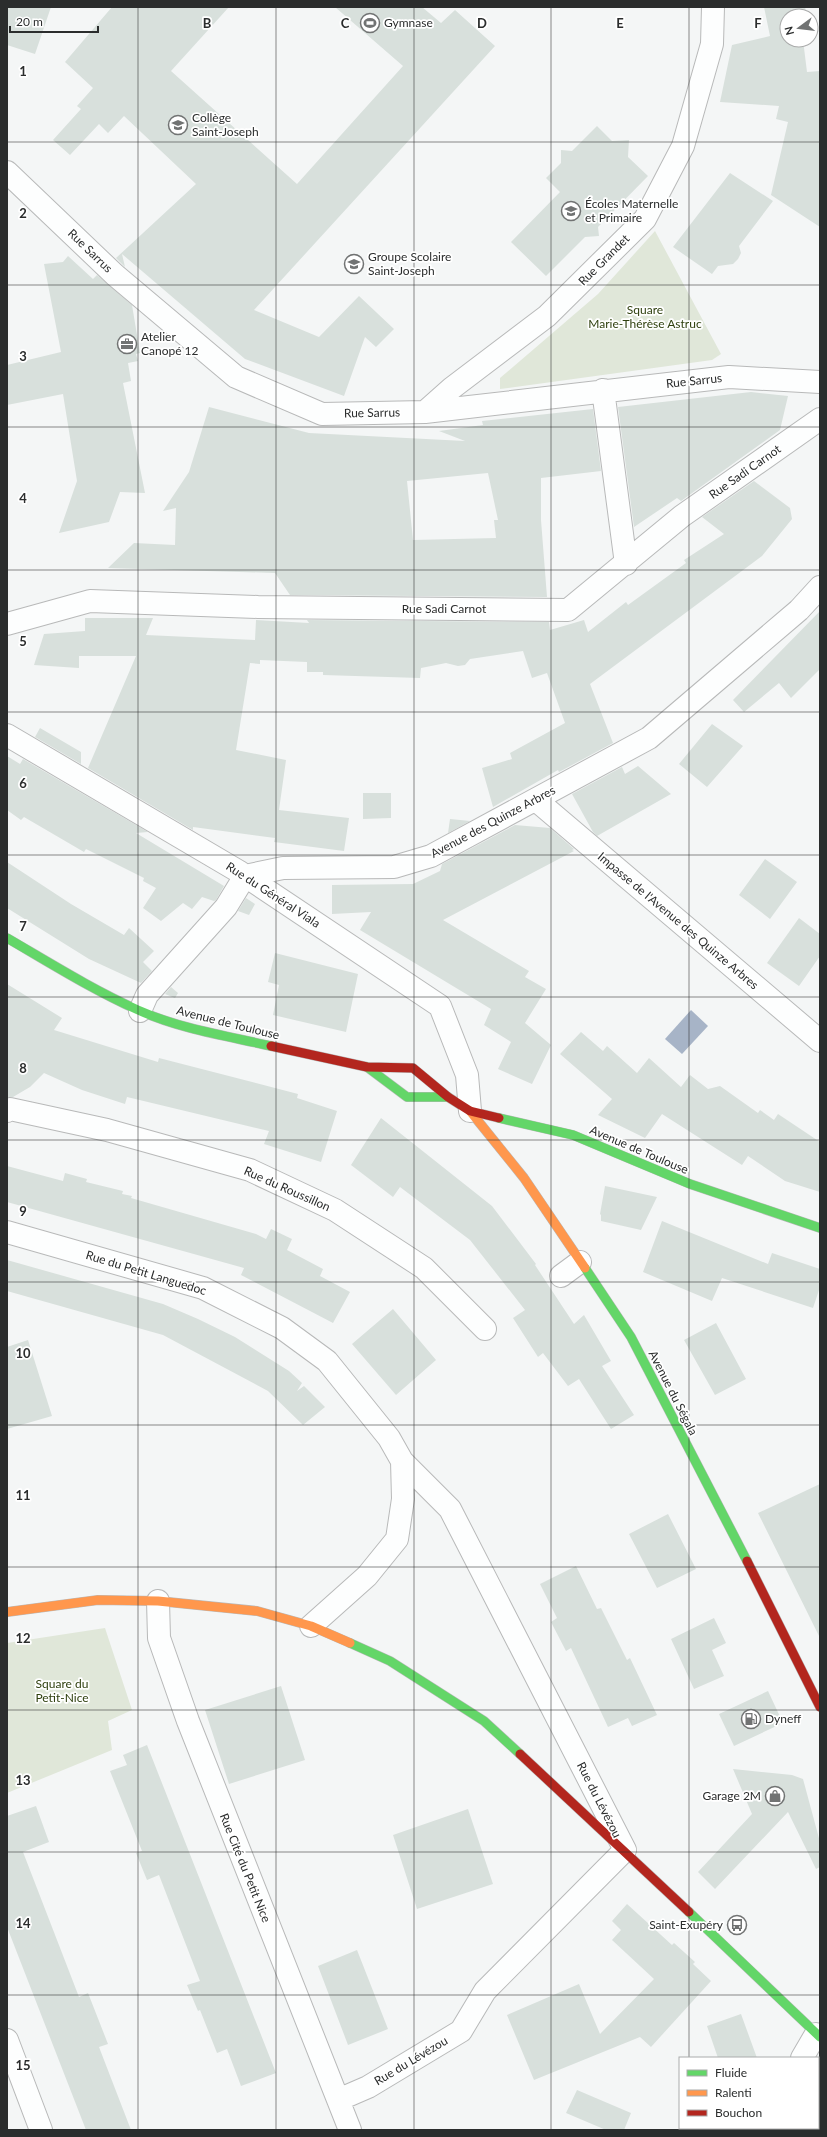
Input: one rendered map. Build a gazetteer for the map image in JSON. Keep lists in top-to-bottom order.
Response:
{
  "streets": {
    "main road": ["Avenue de Toulouse", "Avenue du Ségala"],
    "street": [
      "Rue Sarrus",
      "Rue Grandet",
      "Rue Sadi Carnot",
      "Avenue des Quinze Arbres",
      "Rue du Général Viala",
      "Impasse de l'Avenue des Quinze Arbres",
      "Rue du Roussillon",
      "Rue du Petit Languedoc",
      "Rue du Lévézou",
      "Rue Cité du Petit Nice"
    ]
  },
  "crossings": [
    ["Rue Sarrus", "Rue Grandet"],
    ["Avenue des Quinze Arbres", "Rue du Général Viala"],
    ["Avenue des Quinze Arbres", "Impasse de l'Avenue des Quinze Arbres"],
    ["Rue du Général Viala", "Avenue de Toulouse"],
    ["Rue du Général Viala", "Avenue du Ségala"],
    ["Avenue de Toulouse", "Avenue du Ségala"],
    ["Rue du Petit Languedoc", "Rue du Lévézou"],
    ["Rue du Lévézou", "Rue Cité du Petit Nice"]
  ],
  "parks": ["Square Marie-Thérèse Astruc", "Square du Petit-Nice"],
  "places": {
    "sports": ["Gymnase"],
    "school or university": ["Collège Saint-Joseph", "Écoles Maternelle et Primaire", "Groupe Scolaire Saint-Joseph"],
    "office": ["Atelier Canopé 12"],
    "fuel station": ["Dyneff"],
    "shop": ["Garage 2M"],
    "bus stop": ["Saint-Exupéry"]
  },
  "legend": ["Fluide", "Ralenti", "Bouchon"],
  "scale_bar": "20 m",
  "north": "left",
  "grid": {
    "columns": [
      "B",
      "C",
      "D",
      "E",
      "F"
    ],
    "rows": [
      "1",
      "2",
      "3",
      "4",
      "5",
      "6",
      "7",
      "8",
      "9",
      "10",
      "11",
      "12",
      "13",
      "14",
      "15"
    ]
  }
}
